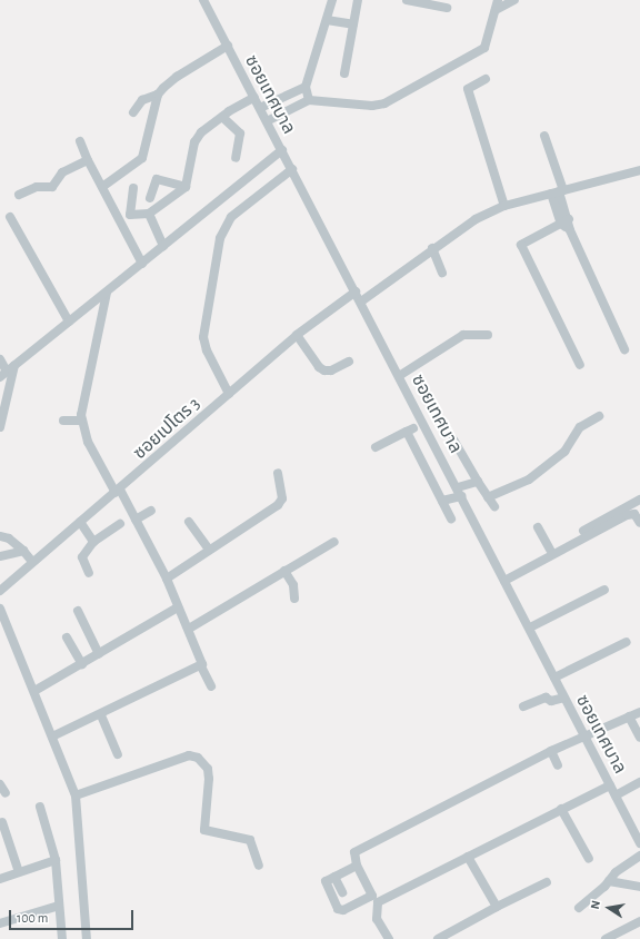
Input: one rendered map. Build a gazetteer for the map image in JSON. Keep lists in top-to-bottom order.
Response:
{
  "streets": {
    "street": ["ซอยเทศบาล", "ซอยเปโตร 3"]
  },
  "crossings": [
    ["ซอยเทศบาล", "ซอยเปโตร 3"]
  ],
  "scale_bar": "100 m",
  "north": "left"
}
